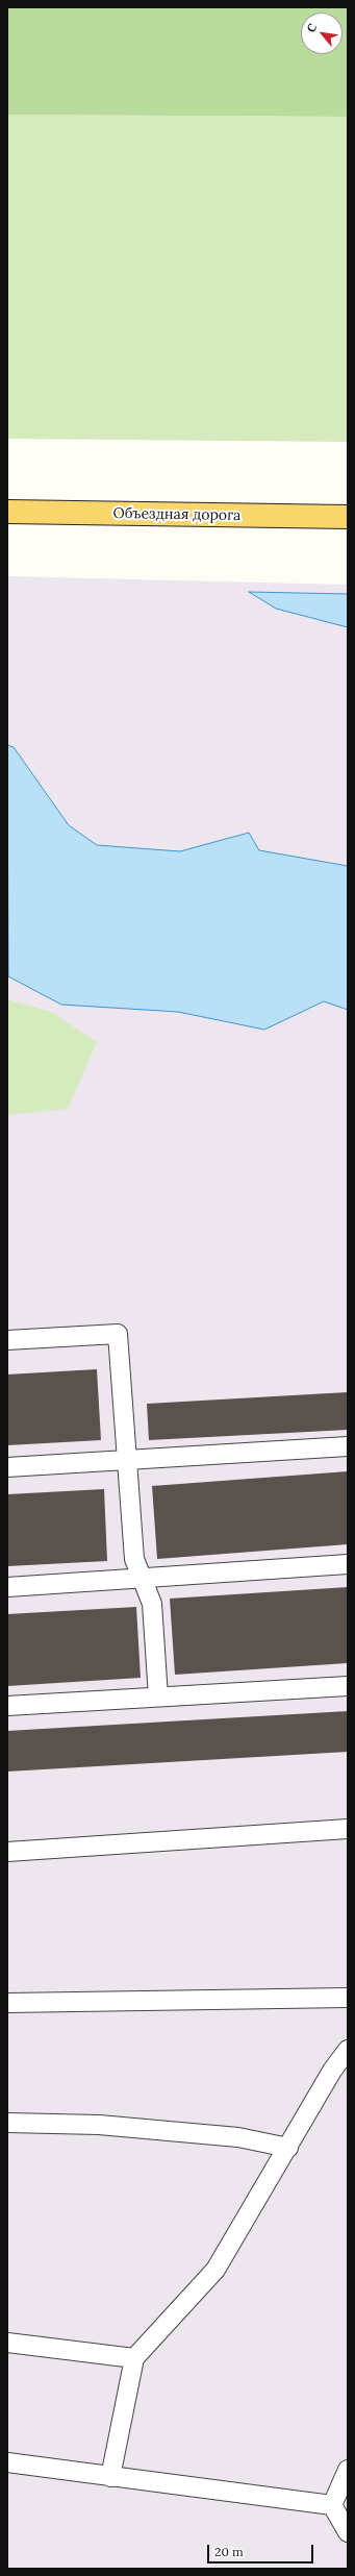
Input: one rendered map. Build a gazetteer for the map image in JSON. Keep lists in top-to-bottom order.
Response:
{
  "streets": {
    "main road": ["Объездная дорога"]
  },
  "scale_bar": "20 m",
  "north": "top left"
}
